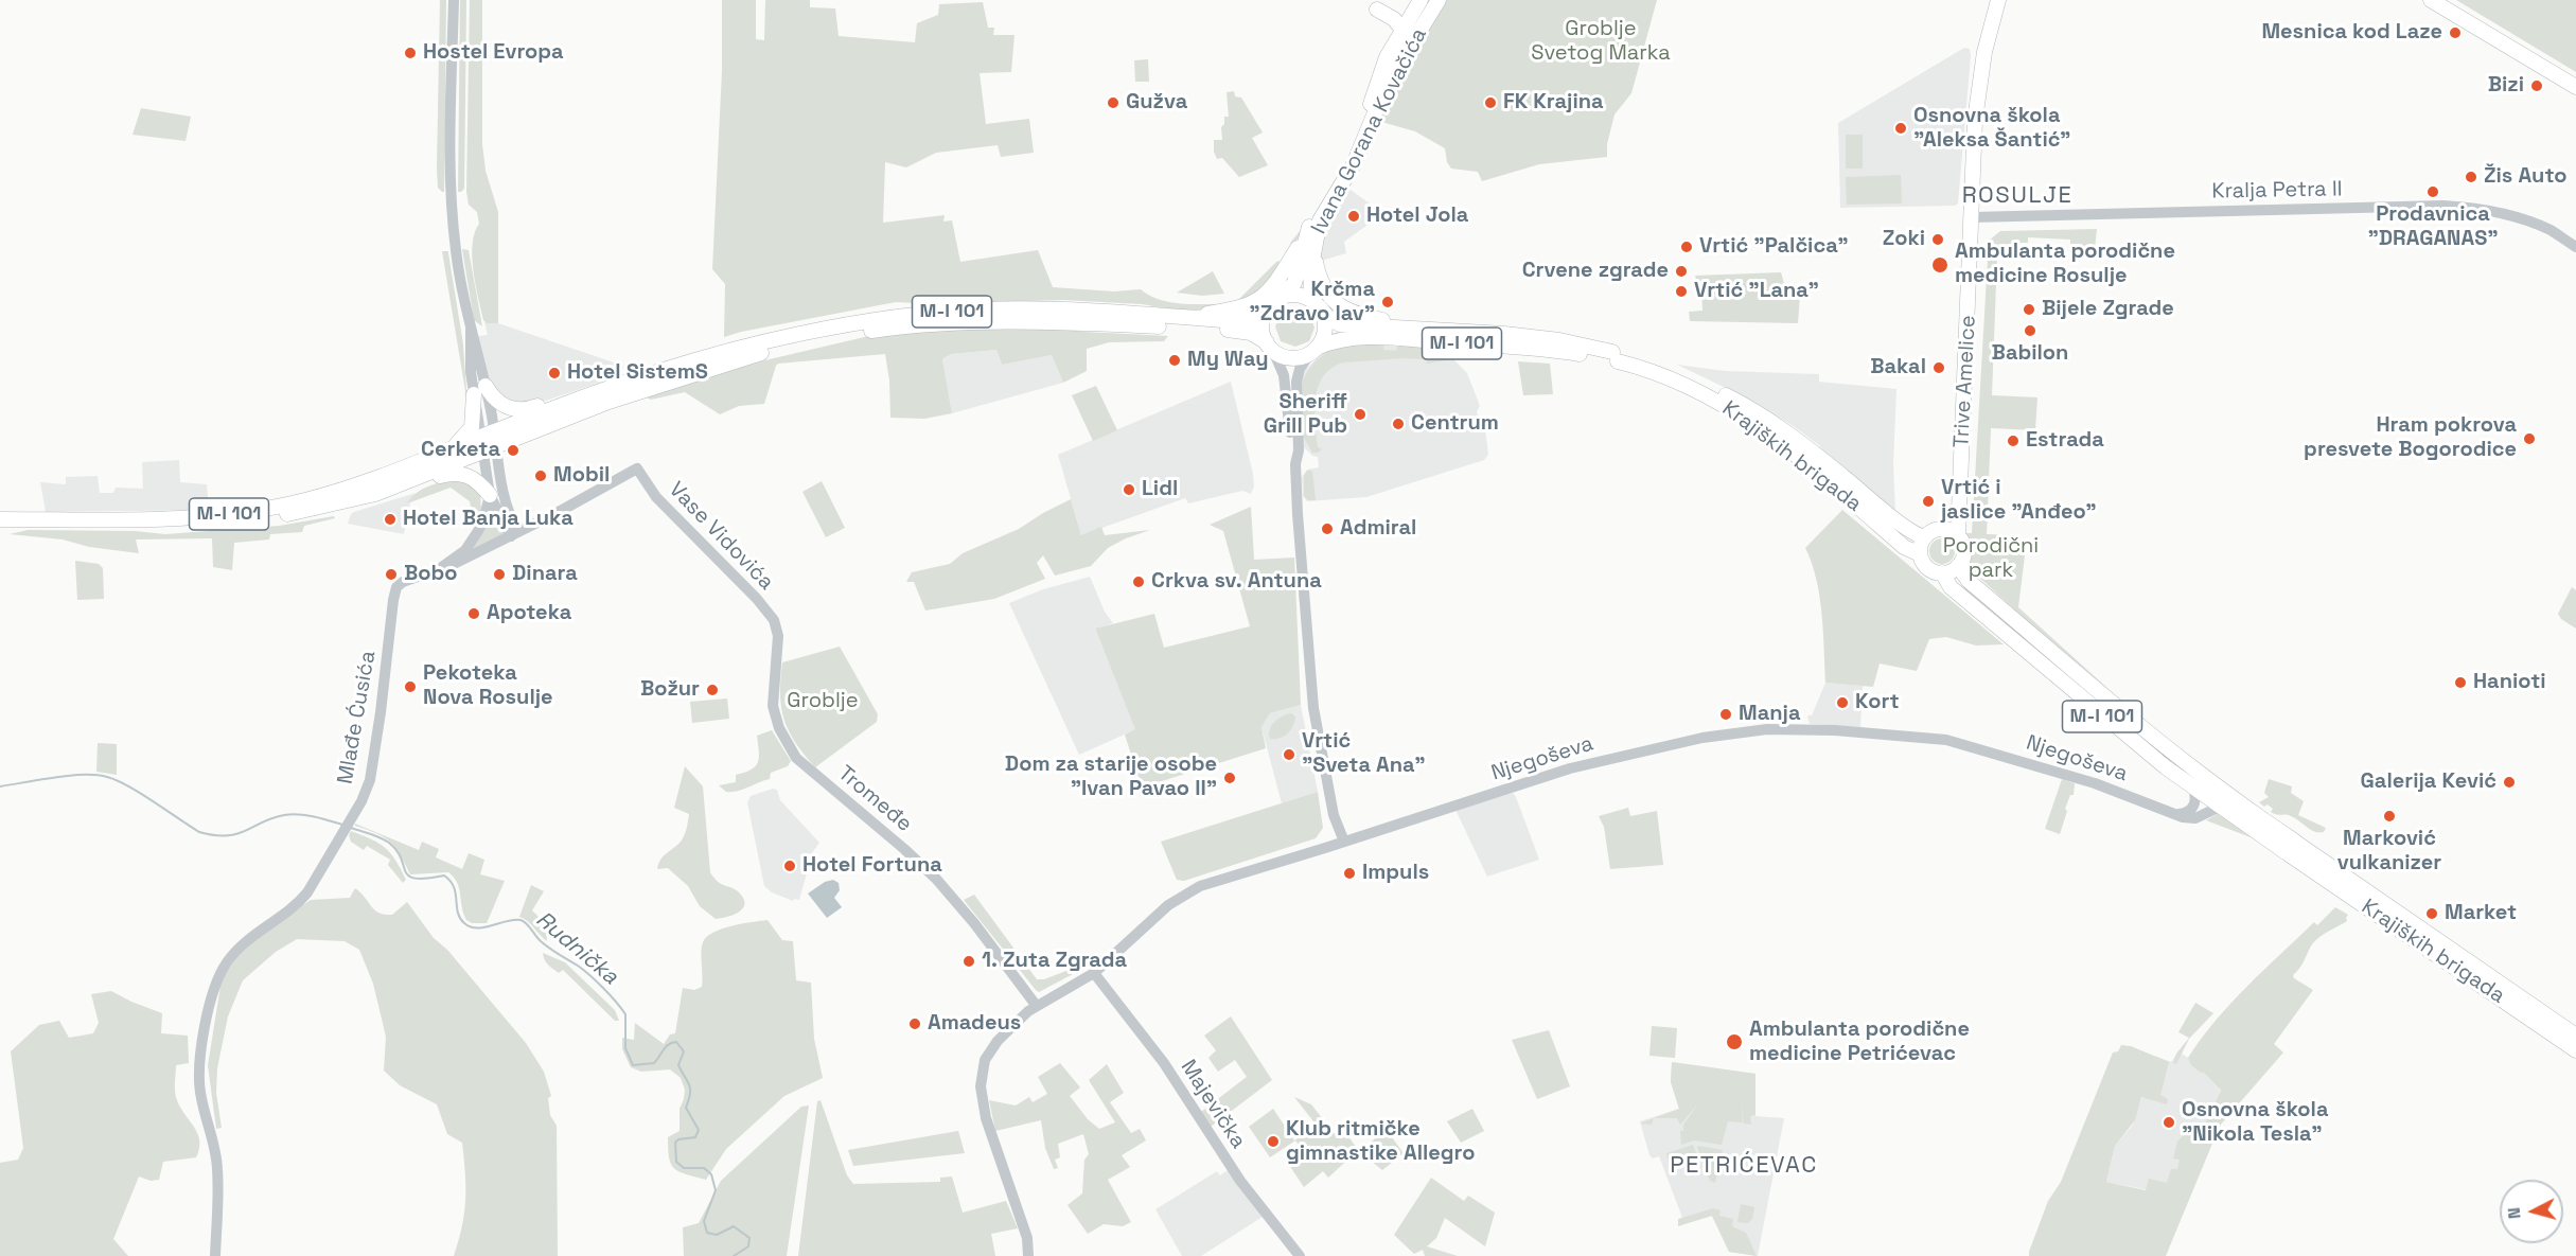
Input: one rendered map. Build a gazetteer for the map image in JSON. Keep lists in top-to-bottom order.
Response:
{
  "streets": {
    "main road": [
      "Ivana Gorana Kovačića",
      "M-I 101",
      "Trive Amelice",
      "Krajiških brigada"
    ],
    "street": [
      "Kralja Petra II",
      "Vase Vidovića",
      "Mlađe Ćusića",
      "Njegoševa",
      "Tromeđe",
      "Majevička"
    ]
  },
  "crossings": [
    ["Ivana Gorana Kovačića", "M-I 101"],
    ["Ivana Gorana Kovačića", "Krajiških brigada"],
    ["Kralja Petra II", "Trive Amelice"],
    ["M-I 101", "Krajiških brigada"],
    ["Trive Amelice", "Krajiških brigada"],
    ["Vase Vidovića", "Tromeđe"],
    ["Njegoševa", "Tromeđe"],
    ["Njegoševa", "Majevička"]
  ],
  "districts": ["ROSULJE", "PETRIĆEVAC"],
  "water": ["Rudnička"],
  "parks": ["Groblje Svetog Marka", "Porodični park", "Groblje"],
  "places": [
    "Mesnica kod Laze",
    "Hostel Evropa",
    "Bizi",
    "Gužva",
    "FK Krajina",
    "Osnovna škola \"Aleksa Šantić\"",
    "Žis Auto",
    "Prodavnica \"DRAGANAS\"",
    "Hotel Jola",
    "Zoki",
    "Vrtić \"Palčica\"",
    "Ambulanta porodične medicine Rosulje",
    "Crvene zgrade",
    "Vrtić \"Lana\"",
    "Krčma \"Zdravo lav\"",
    "Bijele Zgrade",
    "Babilon",
    "My Way",
    "Bakal",
    "Hotel SistemS",
    "Sheriff Grill Pub",
    "Centrum",
    "Hram pokrova presvete Bogorodice",
    "Estrada",
    "Cerketa",
    "Mobil",
    "Lidl",
    "Vrtić i jaslice \"Anđeo\"",
    "Hotel Banja Luka",
    "Admiral",
    "Bobo",
    "Dinara",
    "Crkva sv. Antuna",
    "Apoteka",
    "Hanioti",
    "Pekoteka Nova Rosulje",
    "Božur",
    "Kort",
    "Manja",
    "Vrtić \"Sveta Ana\"",
    "Dom za starije osobe \"Ivan Pavao II\"",
    "Galerija Kević",
    "Marković vulkanizer",
    "Hotel Fortuna",
    "Impuls",
    "Market",
    "1. Zuta Zgrada",
    "Amadeus",
    "Ambulanta porodične medicine Petrićevac",
    "Osnovna škola \"Nikola Tesla\"",
    "Klub ritmičke gimnastike Allegro"
  ],
  "north": "left"
}
